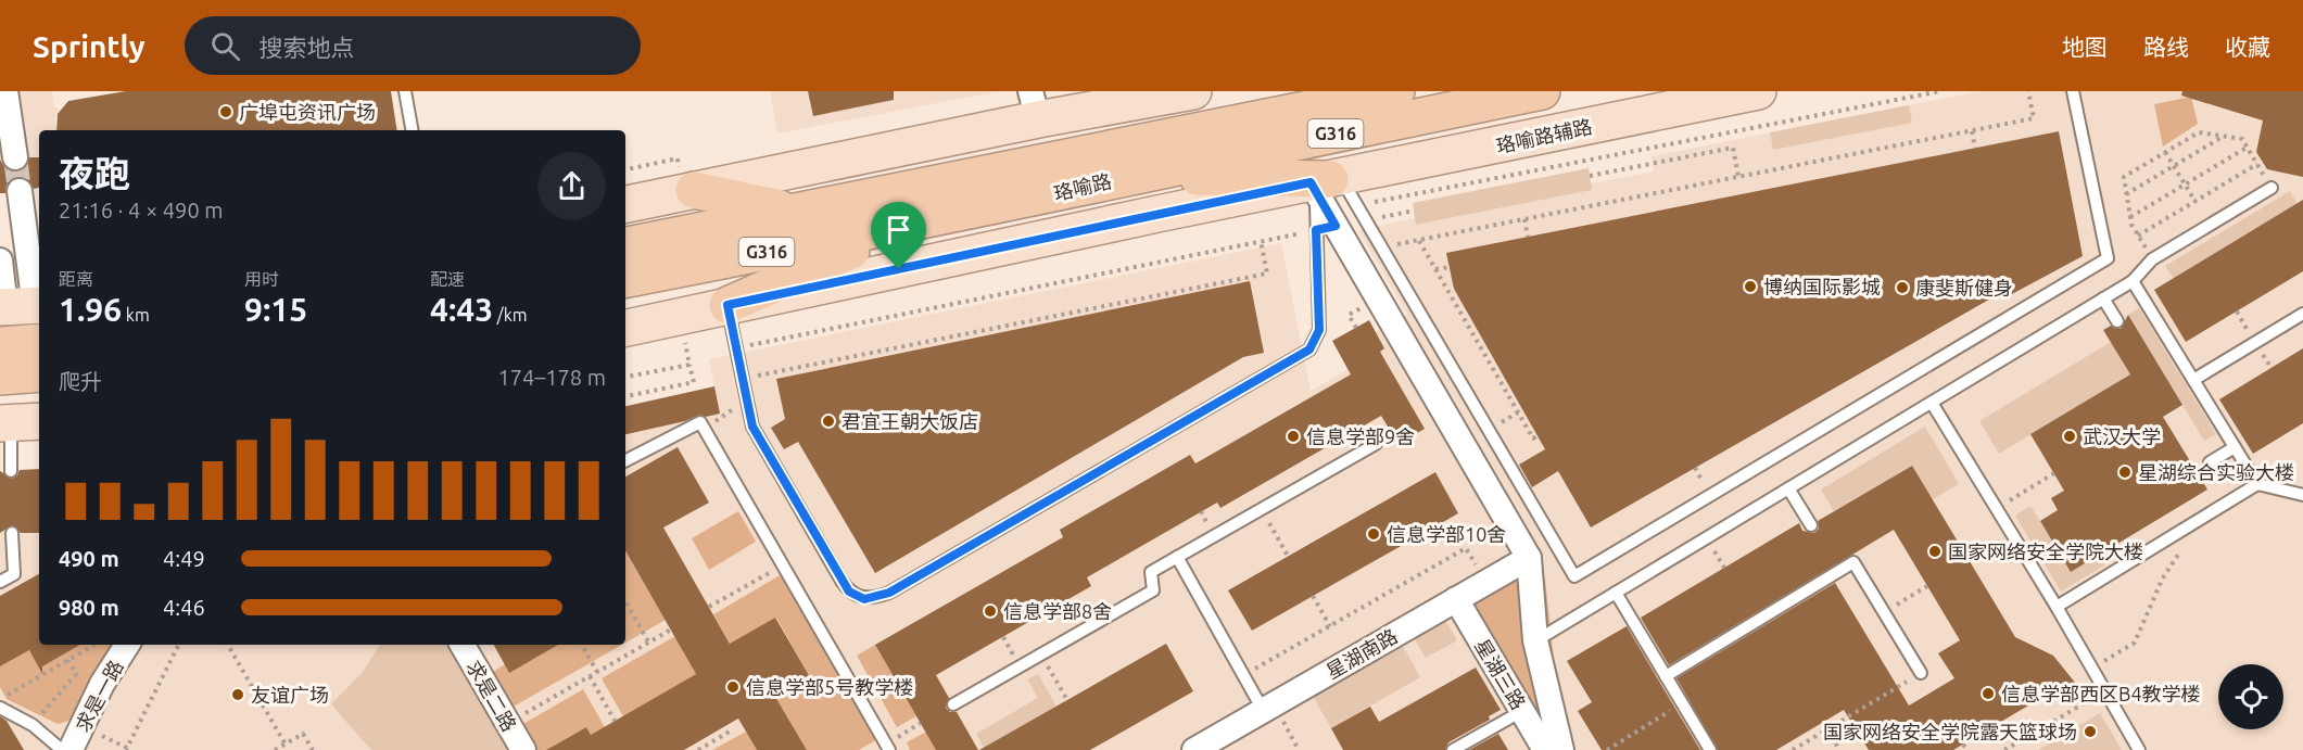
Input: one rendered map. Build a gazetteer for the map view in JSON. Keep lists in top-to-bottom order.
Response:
{
  "streets": {
    "highway": ["G316", "珞喻路"],
    "main road": ["珞喻路辅路"],
    "street": [
      "星湖南路",
      "星湖三路",
      "求是一路",
      "求是二路"
    ]
  },
  "crossings": [
    ["星湖南路", "星湖三路"]
  ],
  "places": [
    "广埠屯资讯广场",
    "博纳国际影城",
    "康斐斯健身",
    "君宜王朝大饭店",
    "信息学部9舍",
    "武汉大学",
    "星湖综合实验大楼",
    "信息学部10舍",
    "国家网络安全学院大楼",
    "信息学部8舍",
    "信息学部5号教学楼",
    "信息学部西区B4教学楼",
    "友谊广场",
    "国家网络安全学院露天篮球场"
  ],
  "page": {
    "header": "Sprintly",
    "search": "搜索地点",
    "nav": ["地图", "路线", "收藏"],
    "heading": ["夜跑", "21:16 · 4 × 490 m"],
    "stats": [
      ["距离", "1.96 km"],
      ["用时", "9:15"],
      ["配速", "4:43 /km"]
    ],
    "chart": ["爬升", "174–178 m"],
    "list": [
      {
        "name": "490 m",
        "note": "4:49"
      },
      {
        "name": "980 m",
        "note": "4:46"
      }
    ]
  }
}
